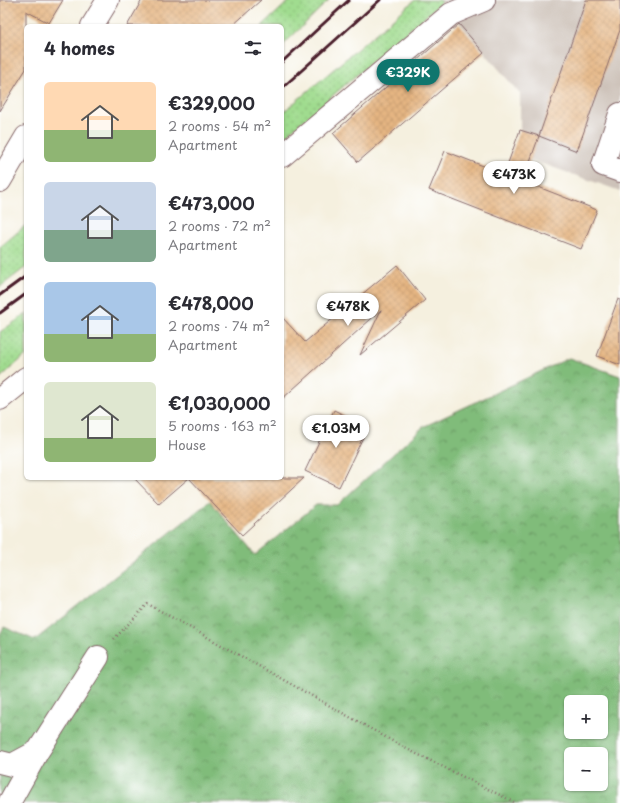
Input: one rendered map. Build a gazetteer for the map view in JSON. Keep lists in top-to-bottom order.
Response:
{
  "page": {
    "heading": "4 homes",
    "price": [
      "€329K",
      "€473K",
      "€478K",
      "€1.03M"
    ],
    "list": [
      {
        "name": "€329,000",
        "note": "2 rooms · 54 m² · Apartment"
      },
      {
        "name": "€473,000",
        "note": "2 rooms · 72 m² · Apartment"
      },
      {
        "name": "€478,000",
        "note": "2 rooms · 74 m² · Apartment"
      },
      {
        "name": "€1,030,000",
        "note": "5 rooms · 163 m² · House"
      }
    ],
    "map_buttons": ["+", "−"]
  }
}
